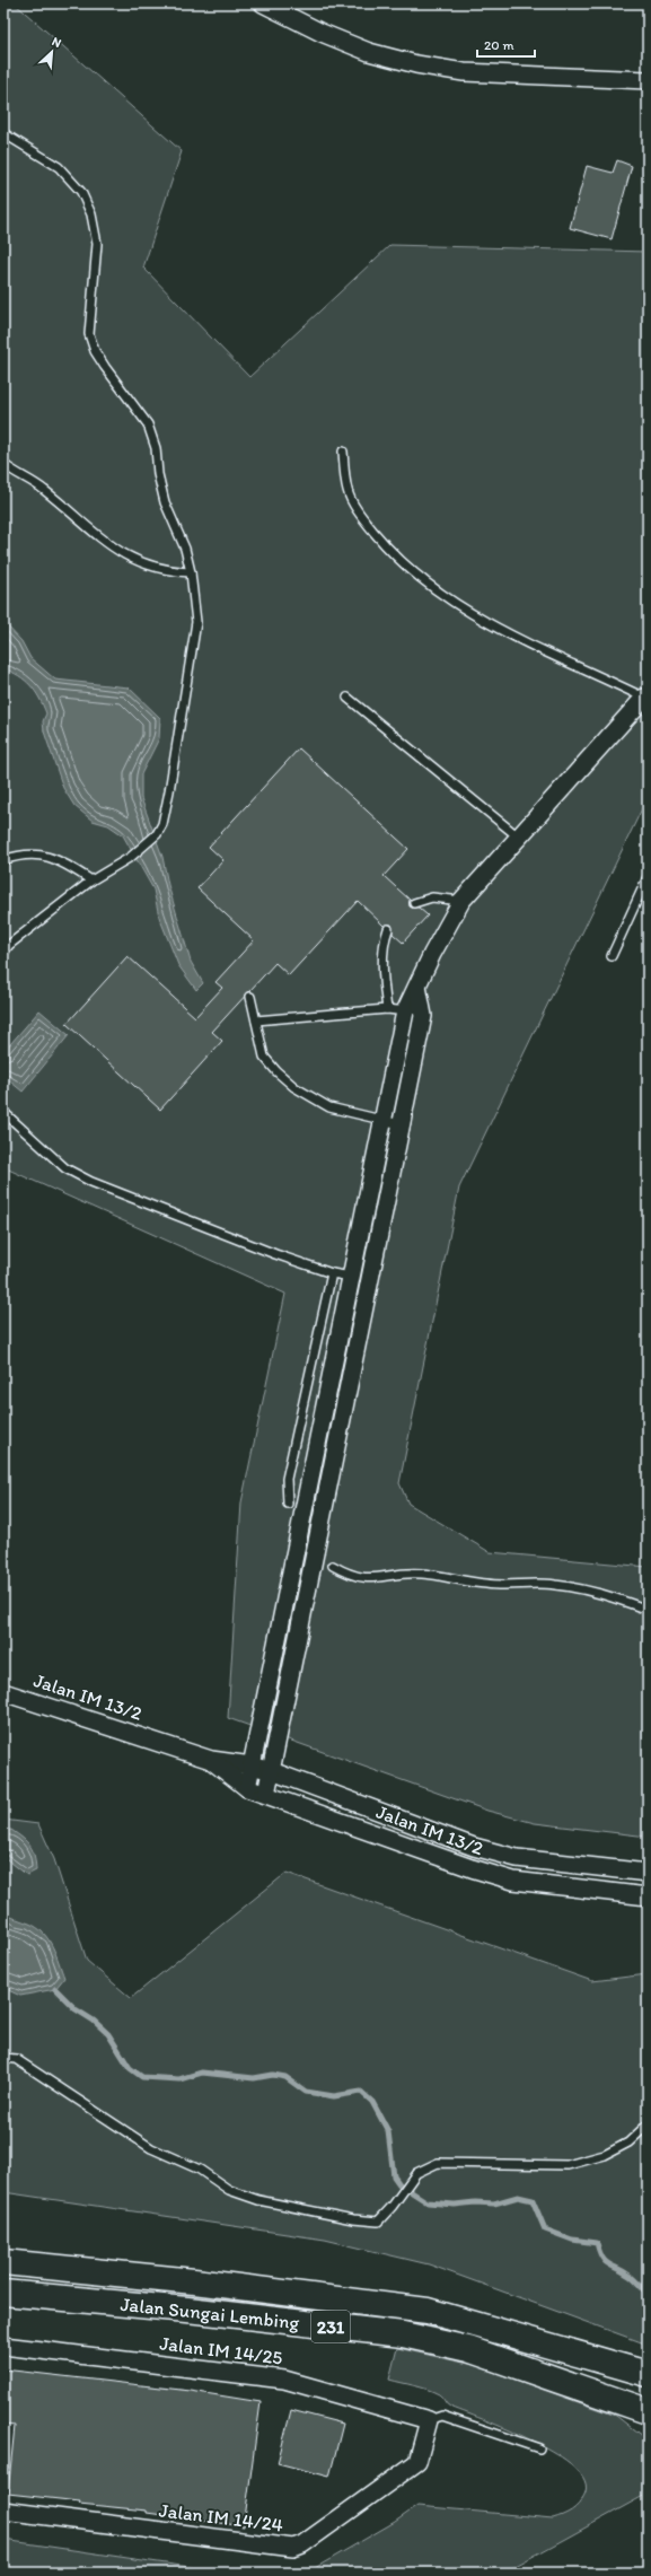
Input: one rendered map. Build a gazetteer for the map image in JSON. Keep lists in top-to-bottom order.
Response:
{
  "streets": {
    "main road": ["Jalan Sungai Lembing", "231"],
    "street": ["Jalan IM 13/2", "Jalan IM 14/25", "Jalan IM 14/24"]
  },
  "crossings": [
    ["Jalan IM 14/25", "Jalan IM 14/24"]
  ],
  "scale_bar": "20 m",
  "north": "top right"
}
